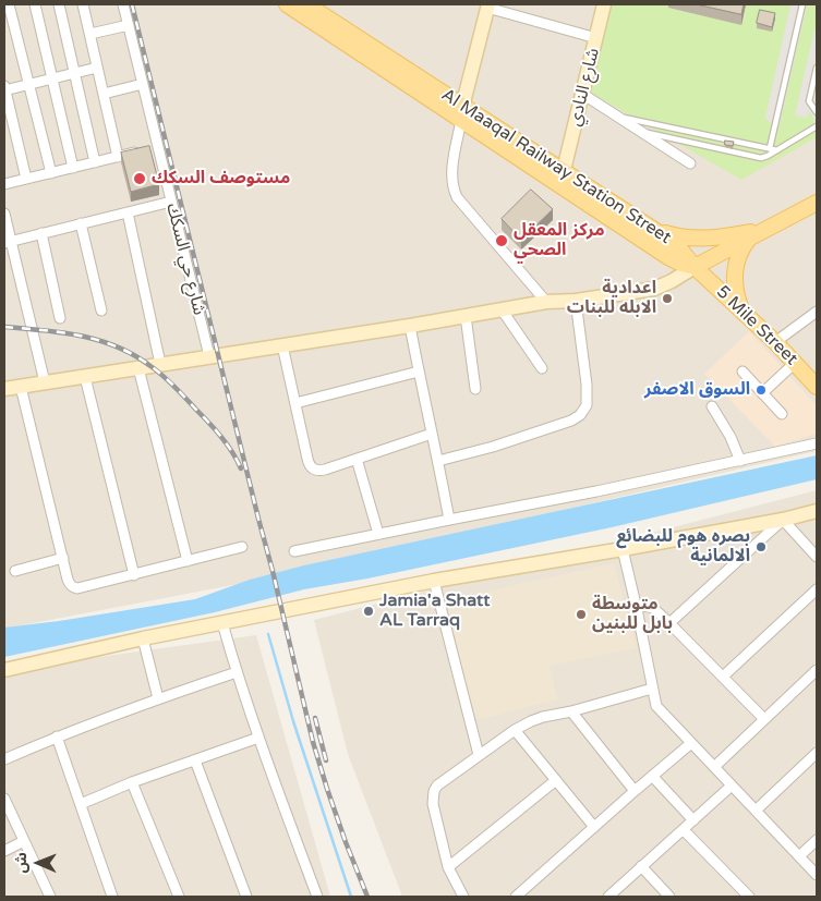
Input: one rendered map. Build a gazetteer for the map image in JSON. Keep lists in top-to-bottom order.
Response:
{
  "streets": {
    "main road": ["Al Maaqal Railway Station Street", "5 Mile Street"],
    "street": ["شارع النادي", "شارع حي السكك"]
  },
  "crossings": [
    ["شارع النادي", "Al Maaqal Railway Station Street"],
    ["Al Maaqal Railway Station Street", "5 Mile Street"]
  ],
  "places": [
    "مستوصف السكك",
    "مركز المعقل الصحي",
    "اعدادية الابله للبنات",
    "السوق الاصفر",
    "بصره هوم للبضائع الالمانية",
    "Jamia'a Shatt AL Tarraq",
    "متوسطة بابل للبنين"
  ],
  "north": "left"
}
